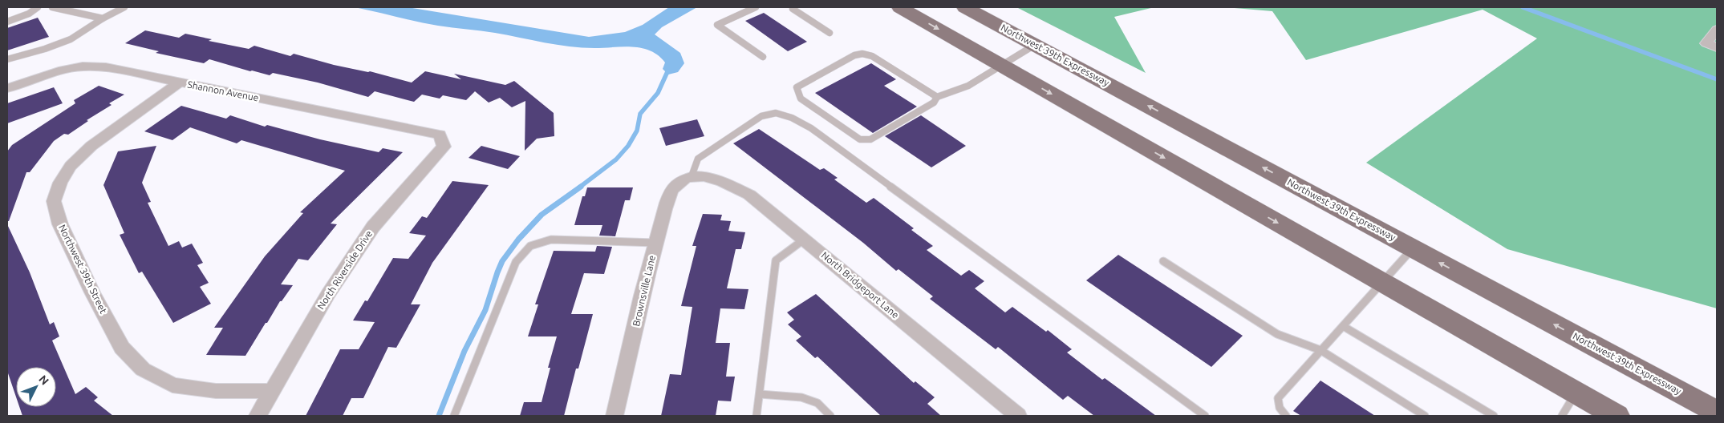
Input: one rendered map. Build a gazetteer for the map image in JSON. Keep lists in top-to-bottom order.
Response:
{
  "streets": {
    "highway": ["Northwest 39th Expressway"],
    "street": [
      "Shannon Avenue",
      "Northwest 39th Street",
      "North Riverside Drive",
      "North Bridgeport Lane",
      "Brownsville Lane"
    ]
  },
  "crossings": [
    ["Shannon Avenue", "Northwest 39th Street"],
    ["Shannon Avenue", "North Riverside Drive"],
    ["Northwest 39th Street", "North Riverside Drive"],
    ["North Bridgeport Lane", "Brownsville Lane"]
  ],
  "north": "top right"
}
